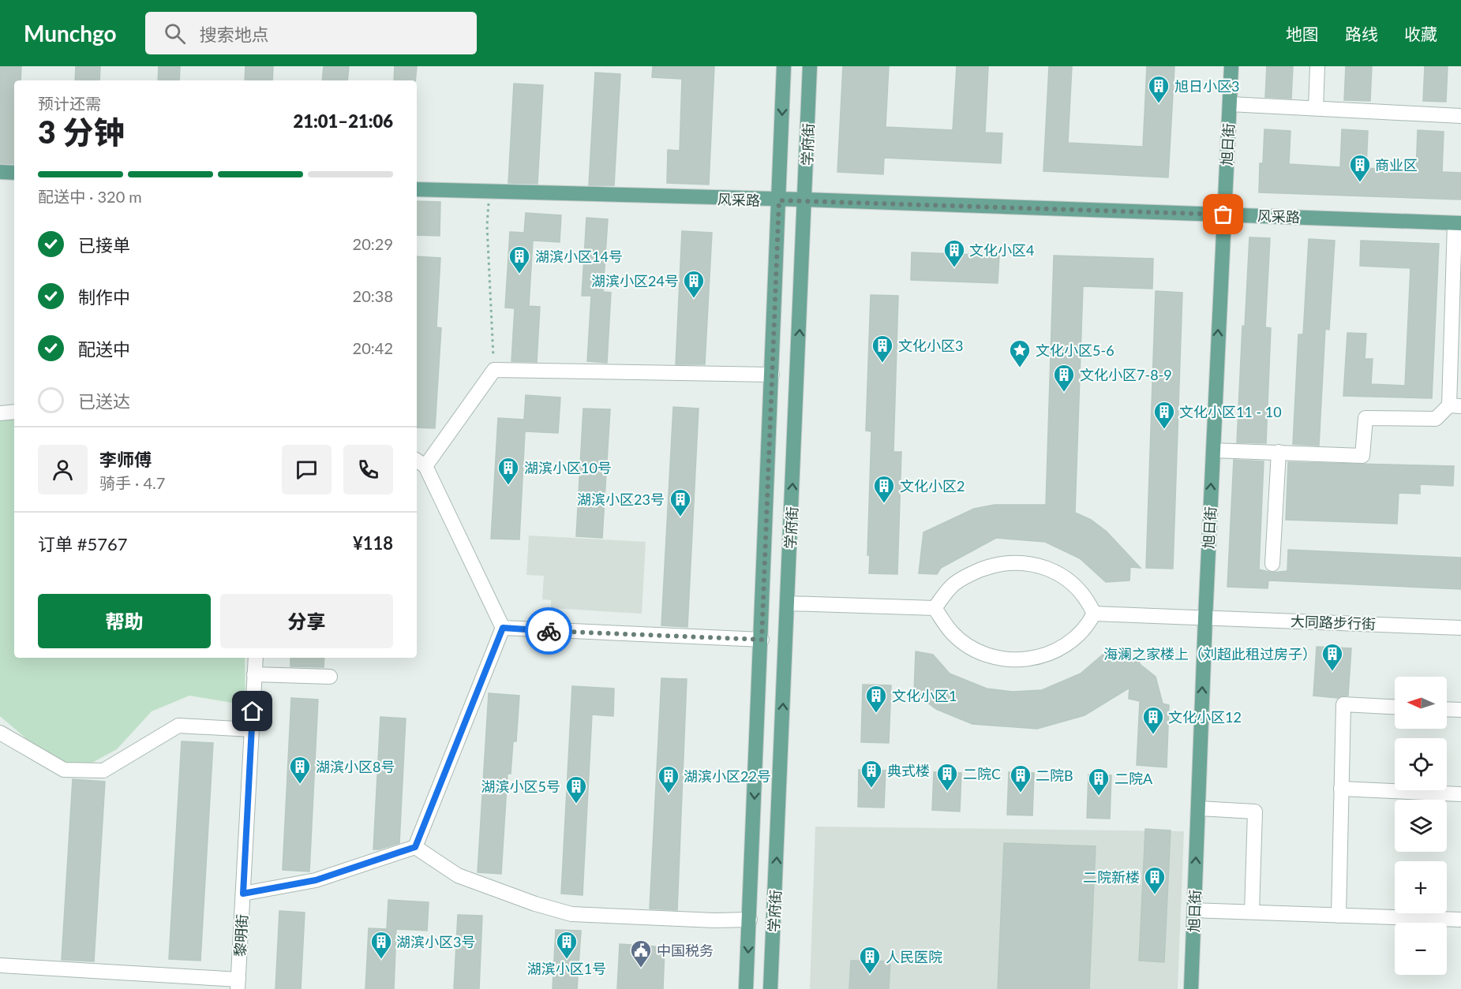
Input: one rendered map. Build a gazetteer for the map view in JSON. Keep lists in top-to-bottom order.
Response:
{
  "streets": {
    "main road": ["学府街", "旭日街", "风采路"],
    "street": ["大同路步行街", "黎明街"]
  },
  "crossings": [
    ["学府街", "风采路"],
    ["旭日街", "风采路"],
    ["旭日街", "大同路步行街"]
  ],
  "one_way": ["旭日街"],
  "places": {
    "building": [
      "旭日小区3",
      "商业区",
      "文化小区4",
      "湖滨小区14号",
      "湖滨小区24号",
      "文化小区3",
      "文化小区7-8-9",
      "文化小区11 - 10",
      "湖滨小区10号",
      "文化小区2",
      "湖滨小区23号",
      "海澜之家楼上（刘超此租过房子）",
      "文化小区1",
      "文化小区12",
      "湖滨小区8号",
      "典式楼",
      "二院C",
      "二院B",
      "湖滨小区22号",
      "二院A",
      "湖滨小区5号",
      "二院新楼",
      "湖滨小区3号",
      "湖滨小区1号",
      "人民医院"
    ],
    "place": ["文化小区5-6"],
    "public building": ["中国税务"]
  },
  "north": "left",
  "page": {
    "header": "Munchgo",
    "search": "搜索地点",
    "nav": ["地图", "路线", "收藏"],
    "heading": ["3 分钟", "预计还需", "21:01–21:06"],
    "panel": [
      "李师傅",
      "骑手 · 4.7",
      "订单 #5767",
      "¥118"
    ],
    "bar": "配送中 · 320 m",
    "list": [
      ["已接单", "20:29"],
      ["制作中", "20:38"],
      ["配送中", "20:42"],
      "已送达"
    ],
    "buttons": ["帮助", "分享"],
    "map_buttons": ["+", "−"]
  }
}
